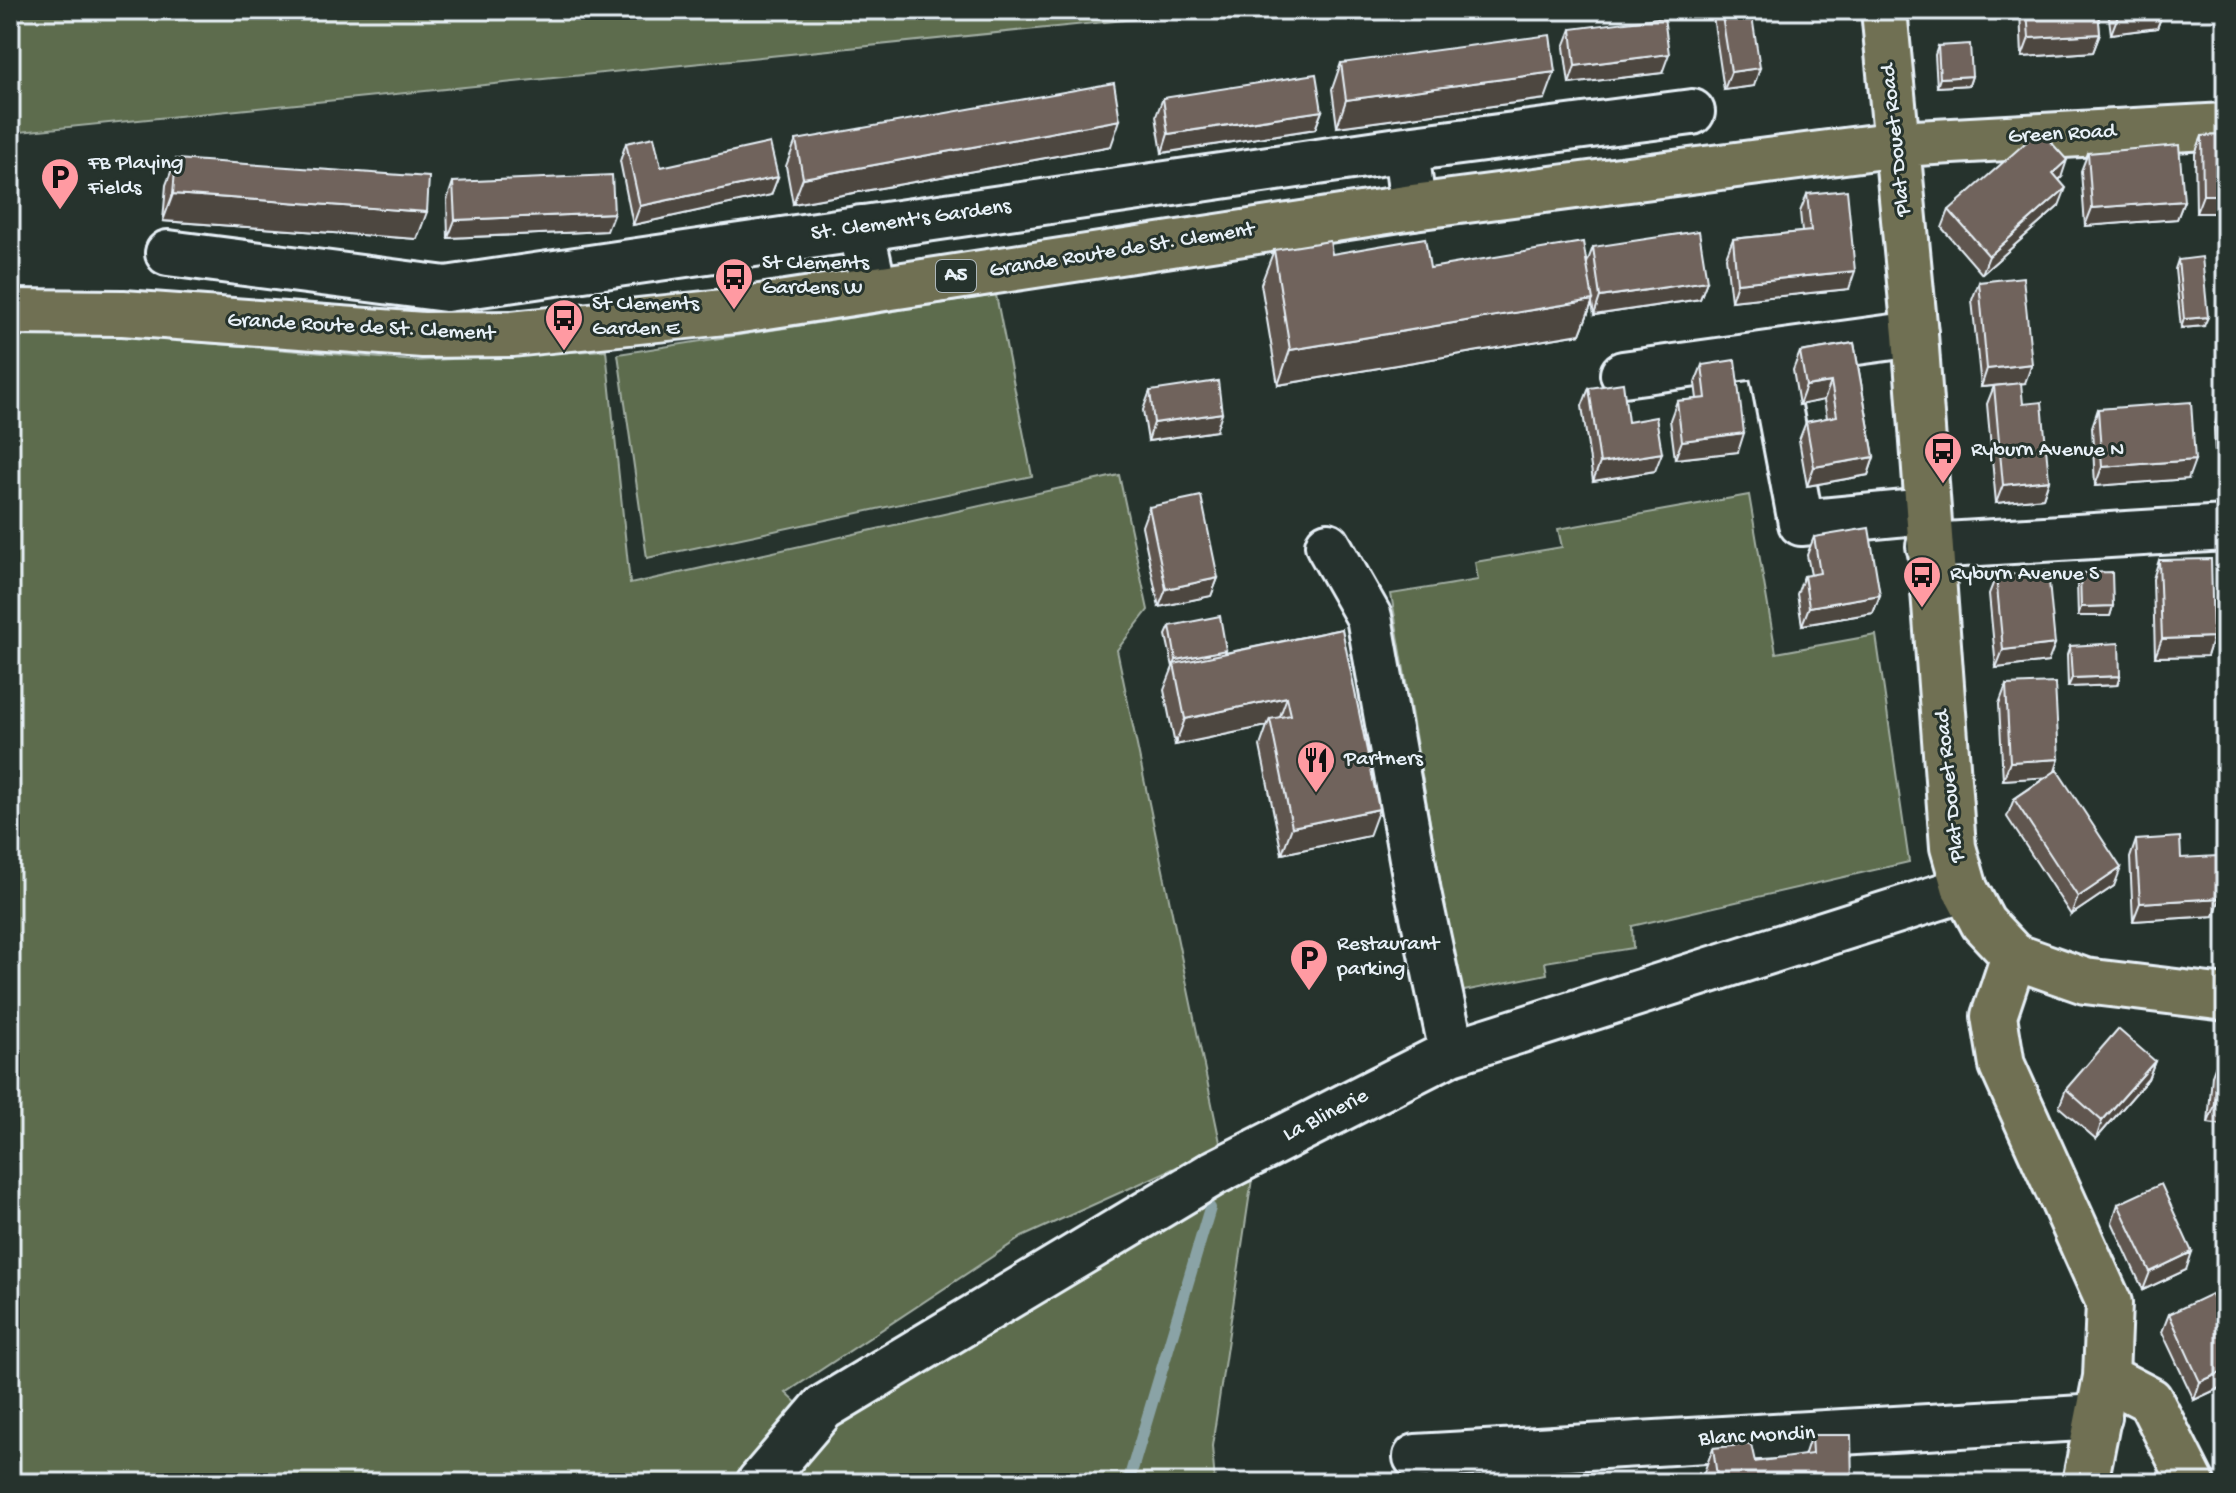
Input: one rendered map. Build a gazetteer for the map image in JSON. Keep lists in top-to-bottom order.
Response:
{
  "streets": {
    "main road": [
      "Green Road",
      "Plat Douet Road",
      "Grande Route de St. Clement",
      "A5"
    ],
    "street": ["St. Clement's Gardens", "La Blinerie", "Blanc Mondin"]
  },
  "crossings": [
    ["Green Road", "Plat Douet Road"],
    ["Green Road", "Grande Route de St. Clement"],
    ["Plat Douet Road", "Grande Route de St. Clement"],
    ["Plat Douet Road", "La Blinerie"]
  ],
  "places": {
    "parking": ["FB Playing Fields", "Restaurant parking"],
    "bus stop": [
      "St Clements Gardens W",
      "St Clements Garden E",
      "Ryburn Avenue N",
      "Ryburn Avenue S"
    ],
    "restaurant": ["Partners"]
  }
}
